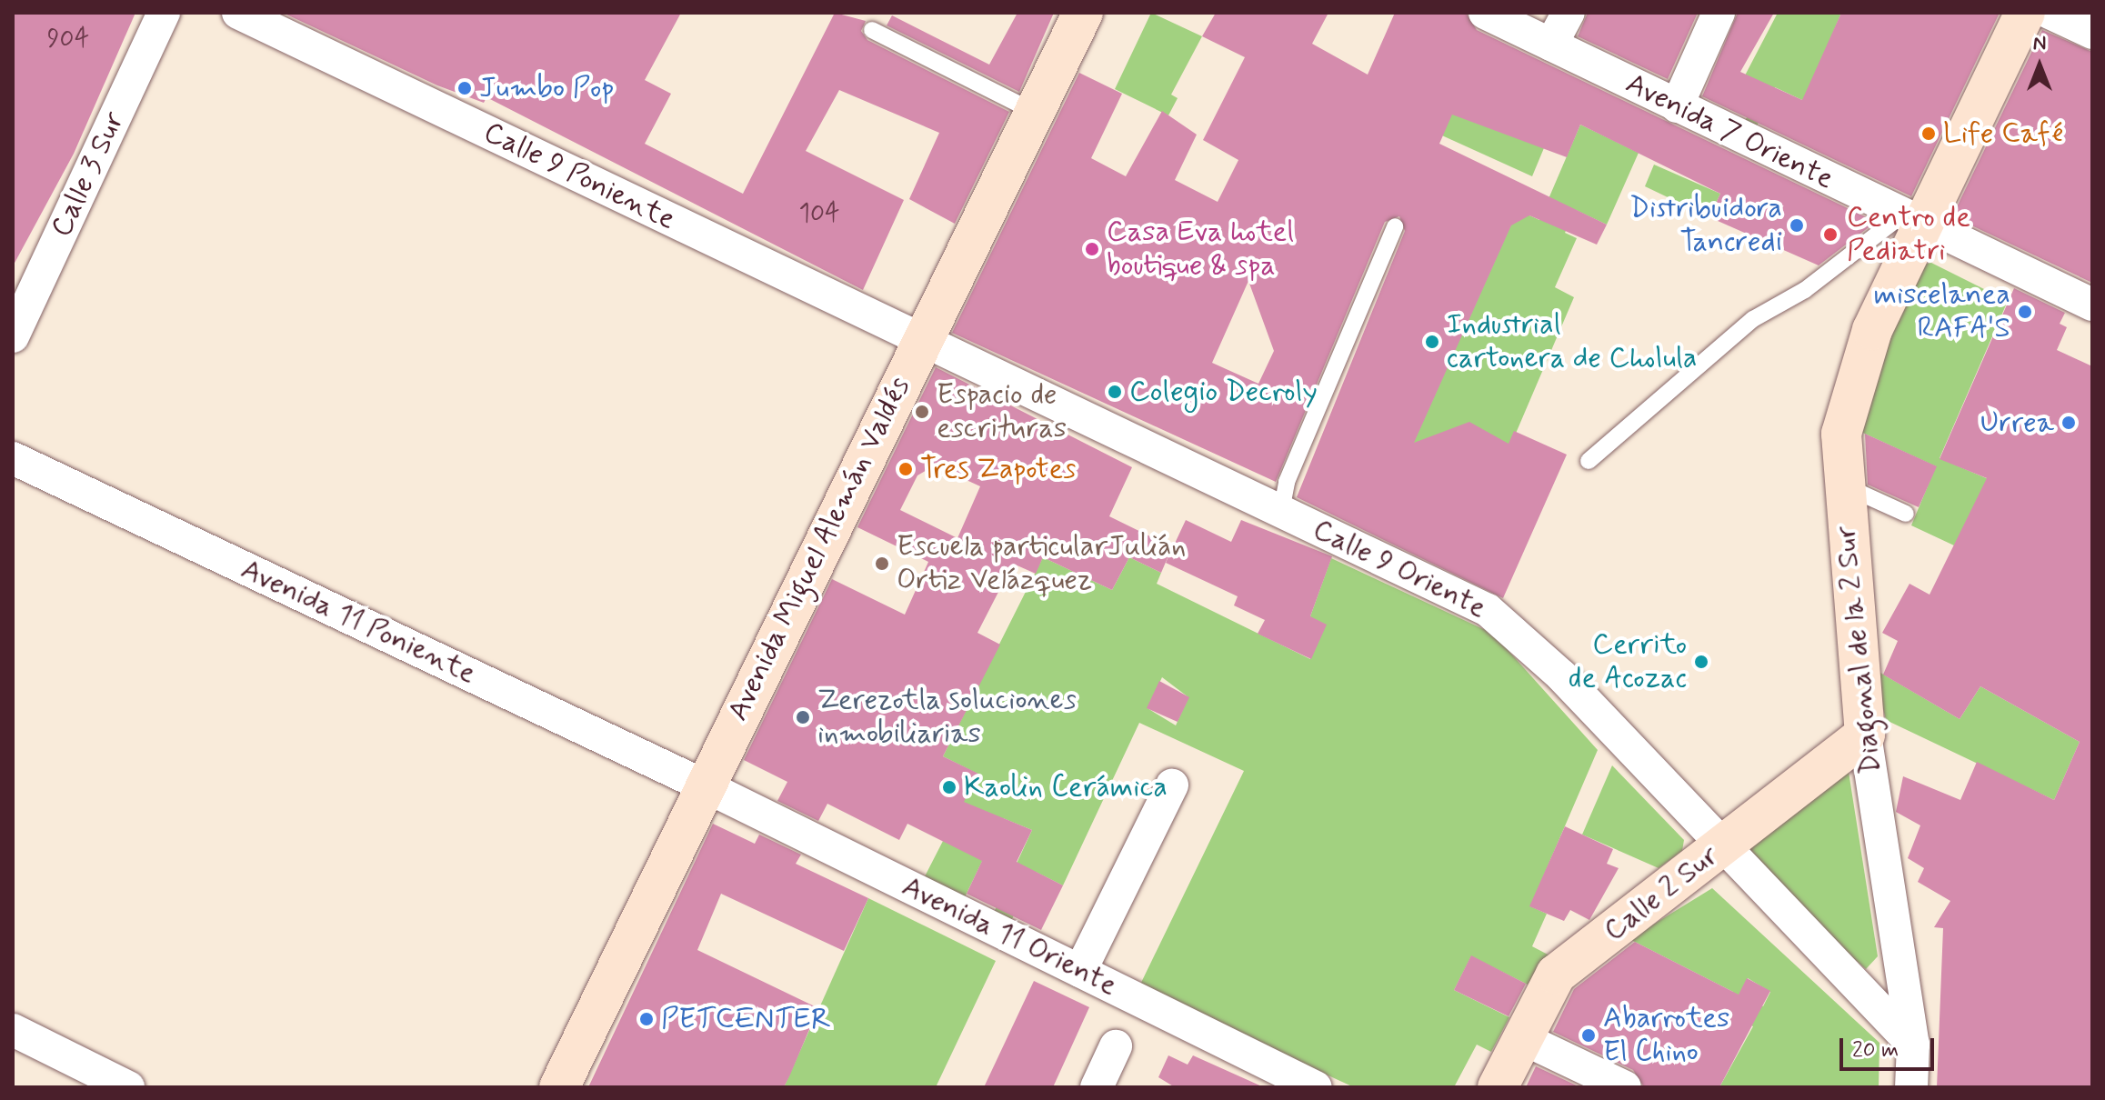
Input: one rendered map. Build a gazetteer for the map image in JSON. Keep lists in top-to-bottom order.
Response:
{
  "streets": {
    "main road": ["Avenida Miguel Alemán Valdés", "Diagonal de la 2 Sur", "Calle 2 Sur"],
    "street": [
      "Avenida 7 Oriente",
      "Calle 3 Sur",
      "Calle 9 Poniente",
      "Calle 9 Oriente",
      "Avenida 11 Poniente",
      "Avenida 11 Oriente"
    ]
  },
  "crossings": [
    ["Avenida 7 Oriente", "Diagonal de la 2 Sur"],
    ["Calle 9 Poniente", "Avenida Miguel Alemán Valdés"],
    ["Calle 9 Poniente", "Calle 9 Oriente"],
    ["Avenida Miguel Alemán Valdés", "Calle 9 Oriente"],
    ["Avenida Miguel Alemán Valdés", "Avenida 11 Poniente"],
    ["Avenida Miguel Alemán Valdés", "Avenida 11 Oriente"],
    ["Calle 9 Oriente", "Diagonal de la 2 Sur"],
    ["Calle 9 Oriente", "Calle 2 Sur"],
    ["Avenida 11 Poniente", "Avenida 11 Oriente"],
    ["Diagonal de la 2 Sur", "Calle 2 Sur"]
  ],
  "places": [
    "Jumbo Pop",
    "Life Café",
    "Distribuidora Tancredi",
    "Centro de Pediatri",
    "Casa Eva hotel boutique & spa",
    "miscelanea RAFA'S",
    "Industrial cartonera de Cholula",
    "Colegio Decroly",
    "Espacio de escrituras",
    "Urrea",
    "Tres Zapotes",
    "Escuela particularJulián Ortiz Velázquez",
    "Cerrito de Acozac",
    "Zerezotla soluciones inmobiliarias",
    "Kaolin Cerámica",
    "PETCENTER",
    "Abarrotes El Chino"
  ],
  "house_numbers": ["904", "104"],
  "scale_bar": "20 m",
  "north": "top"
}
